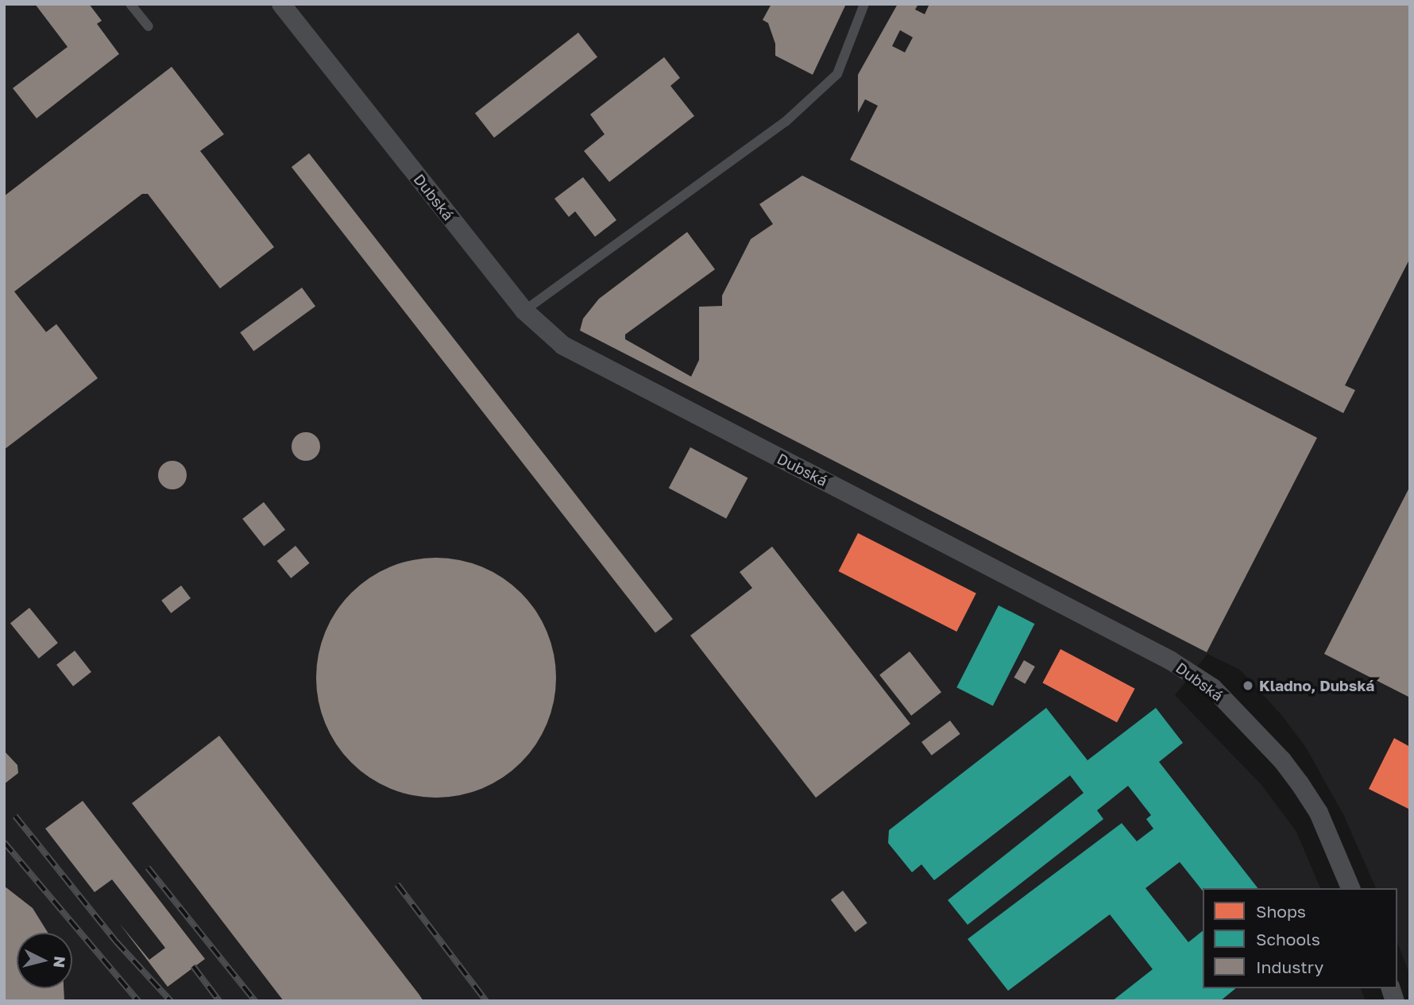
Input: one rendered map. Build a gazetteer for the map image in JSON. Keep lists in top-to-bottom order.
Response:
{
  "streets": {
    "street": ["Dubská"]
  },
  "places": ["Kladno, Dubská"],
  "legend": ["Shops", "Schools", "Industry"],
  "north": "right"
}
